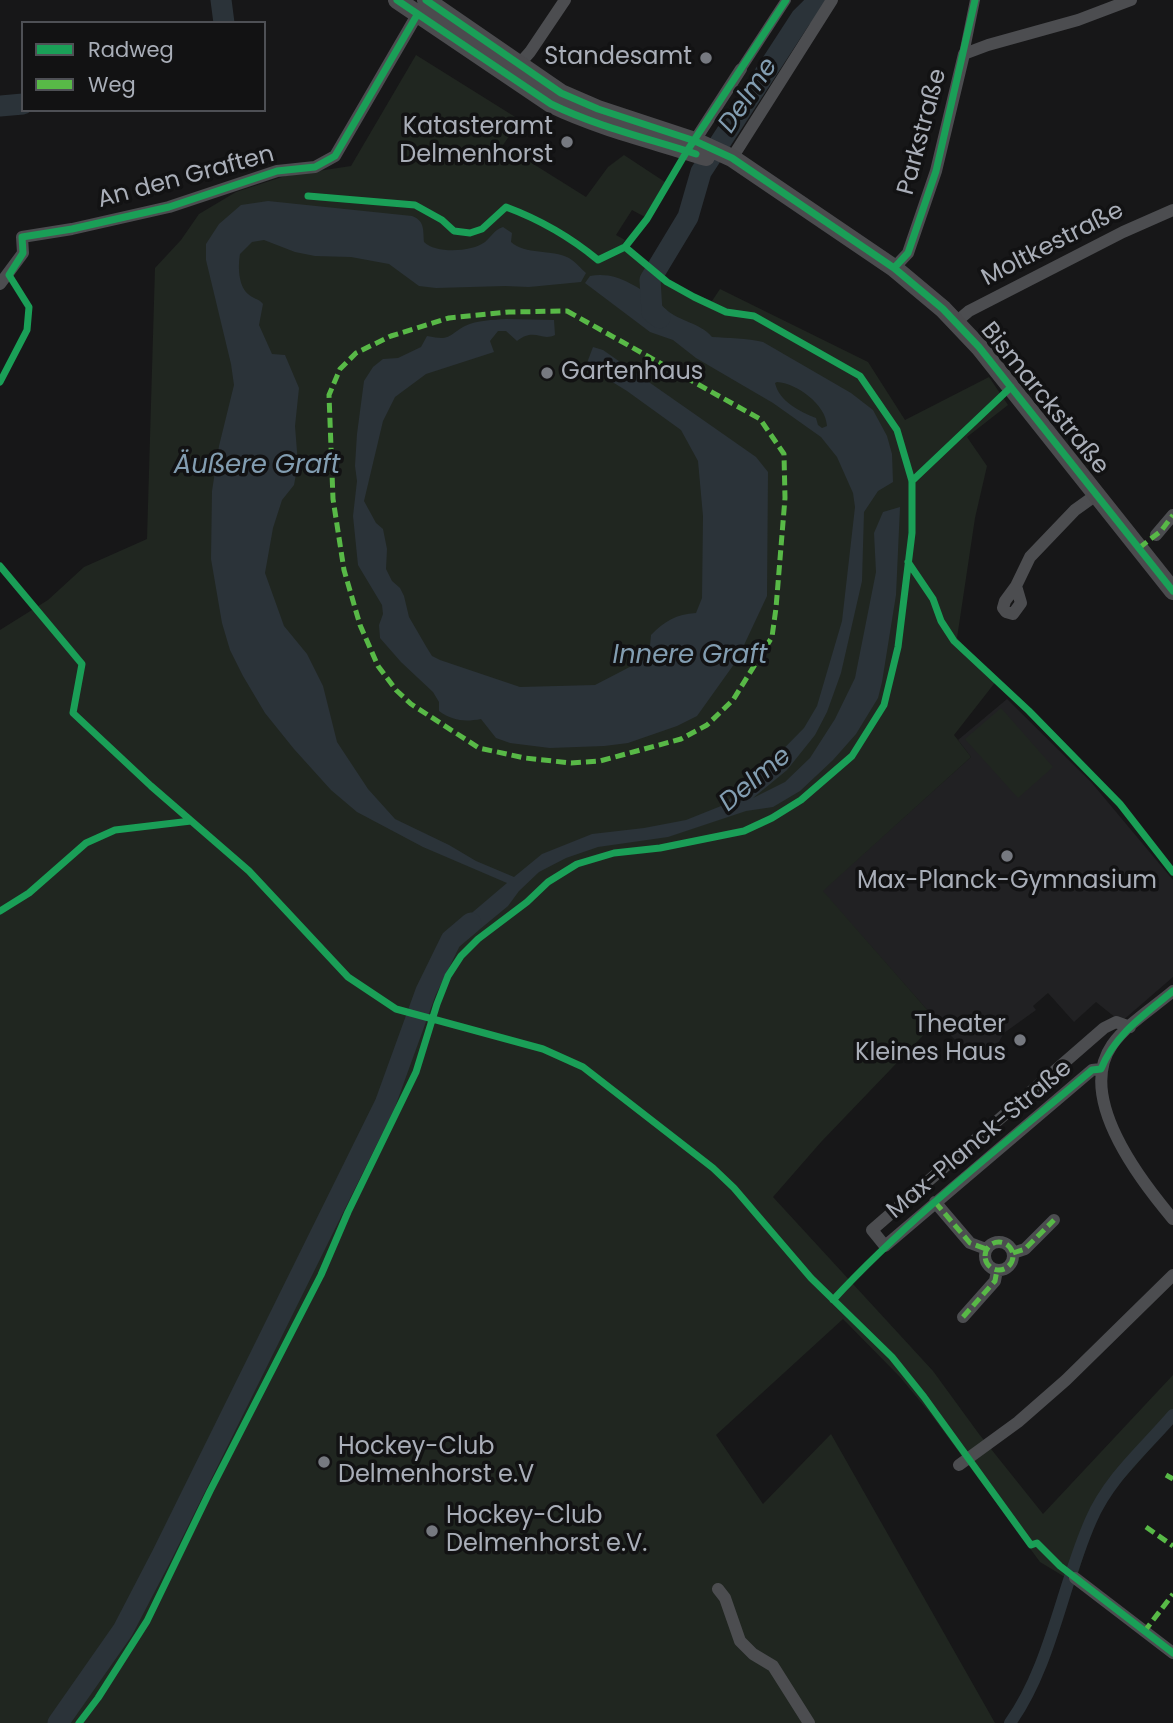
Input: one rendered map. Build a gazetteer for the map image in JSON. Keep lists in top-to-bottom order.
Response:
{
  "streets": {
    "main road": ["Bismarckstraße"],
    "street": [
      "Parkstraße",
      "An den Graften",
      "Moltkestraße",
      "Max-Planck-Straße"
    ]
  },
  "crossings": [
    ["Parkstraße", "Bismarckstraße"],
    ["An den Graften", "Bismarckstraße"],
    ["Moltkestraße", "Bismarckstraße"]
  ],
  "water": ["Delme", "Äußere Graft", "Innere Graft"],
  "places": [
    "Standesamt",
    "Katasteramt Delmenhorst",
    "Gartenhaus",
    "Max-Planck-Gymnasium",
    "Theater Kleines Haus",
    "Hockey-Club Delmenhorst e.V",
    "Hockey-Club Delmenhorst e.V."
  ],
  "legend": ["Radweg", "Weg"]
}
